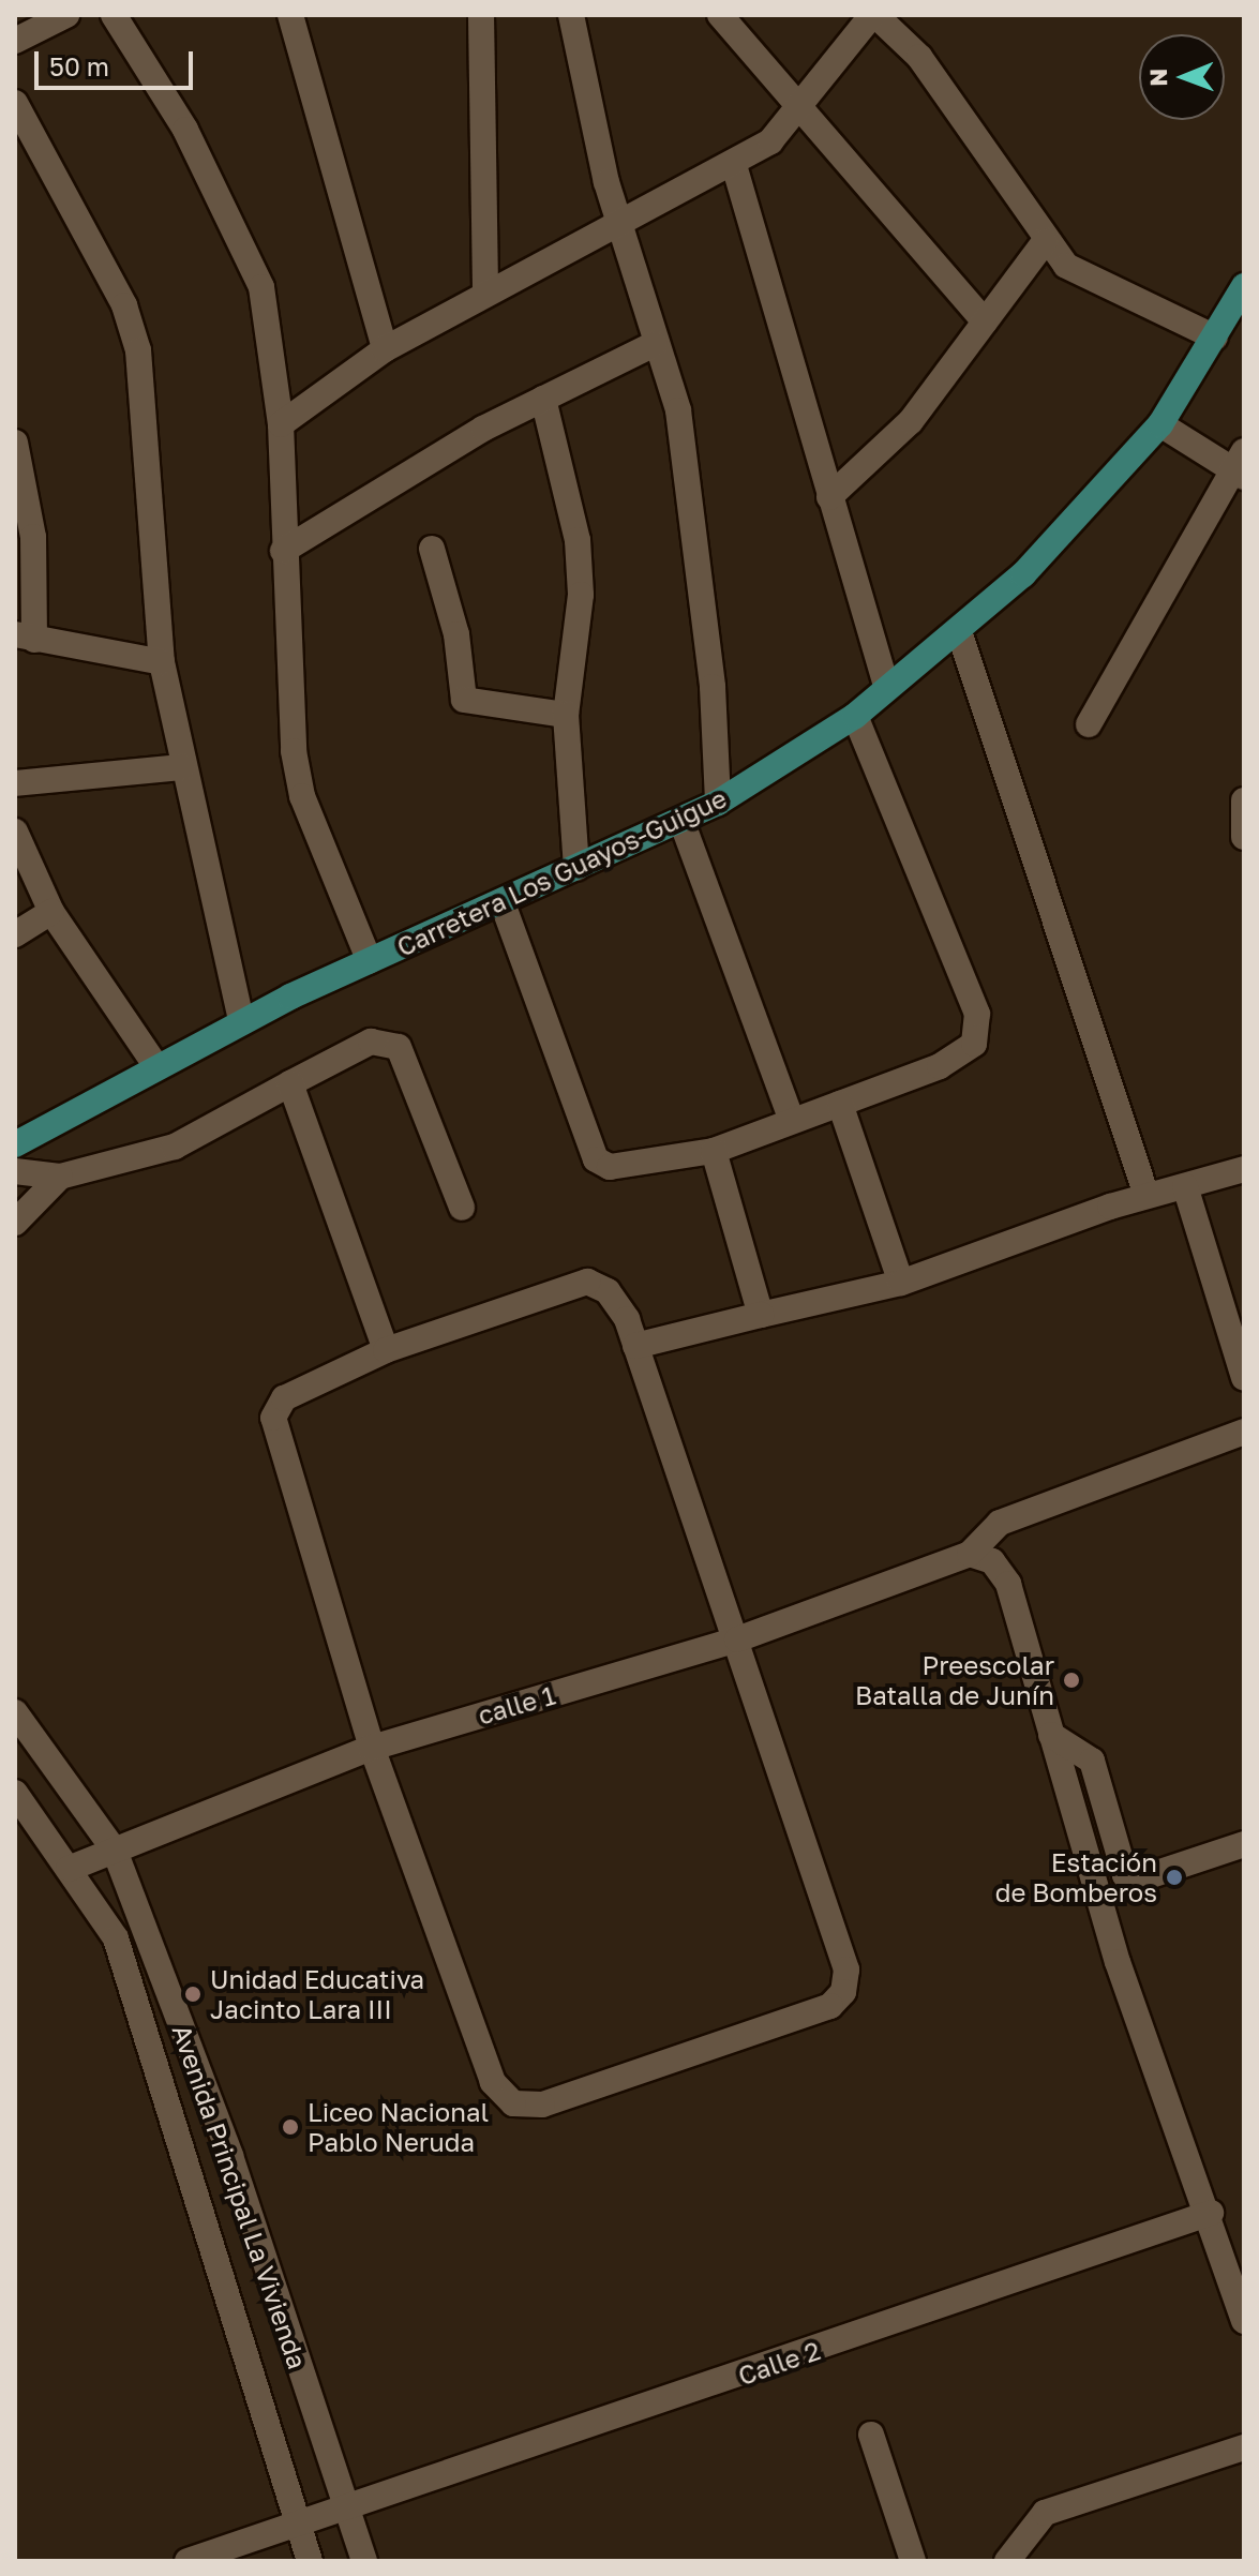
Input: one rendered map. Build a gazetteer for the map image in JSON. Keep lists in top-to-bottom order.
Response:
{
  "streets": {
    "main road": ["Carretera Los Guayos-Guigue"],
    "street": ["calle 1", "Avenida Principal La Vivienda", "Calle 2"]
  },
  "crossings": [
    ["calle 1", "Avenida Principal La Vivienda"],
    ["Avenida Principal La Vivienda", "Calle 2"]
  ],
  "places": [
    "Preescolar Batalla de Junín",
    "Estación de Bomberos",
    "Unidad Educativa Jacinto Lara III",
    "Liceo Nacional Pablo Neruda"
  ],
  "scale_bar": "50 m",
  "north": "left"
}
